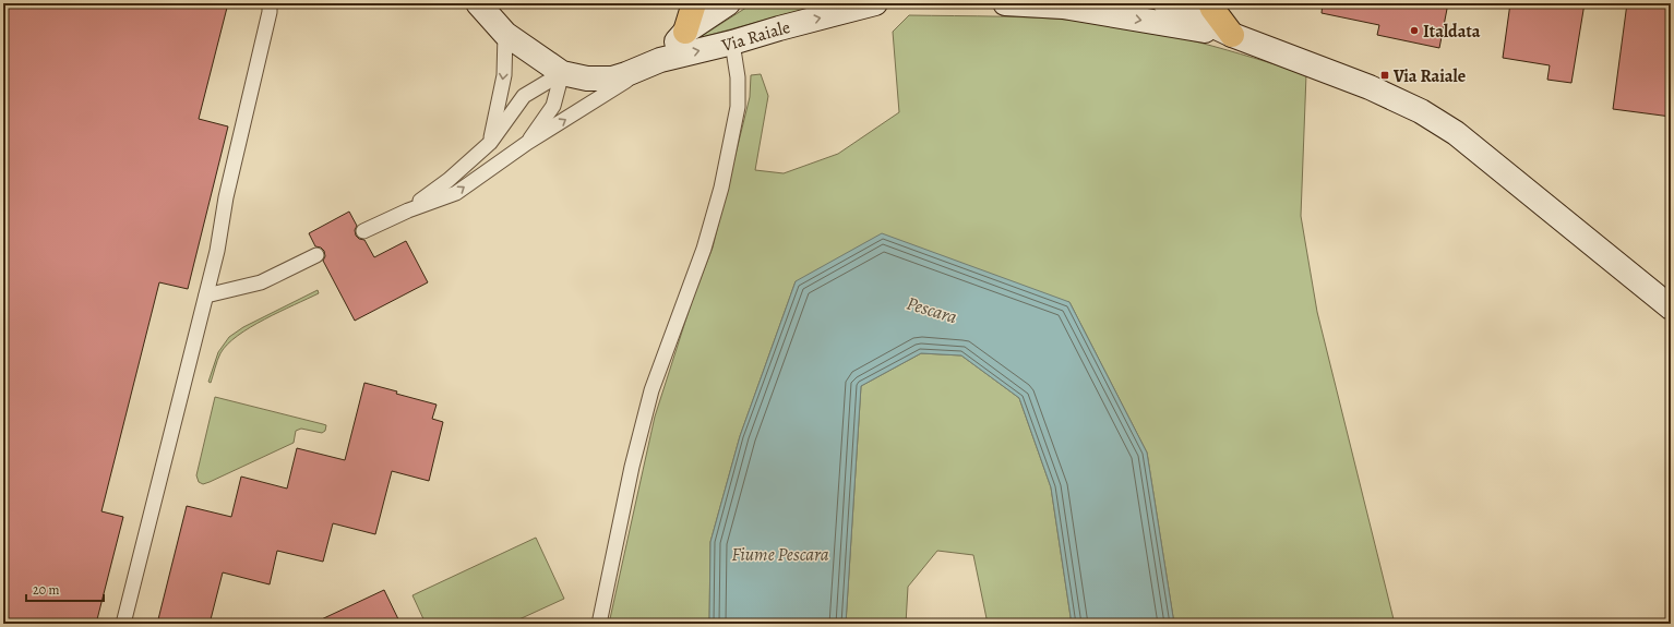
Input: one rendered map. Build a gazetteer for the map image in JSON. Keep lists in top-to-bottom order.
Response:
{
  "streets": {
    "street": ["Via Raiale"]
  },
  "one_way": ["Via Raiale"],
  "water": ["Pescara", "Fiume Pescara"],
  "places": {
    "other": ["Italdata"],
    "transit": ["Via Raiale"]
  },
  "scale_bar": "20 m"
}
